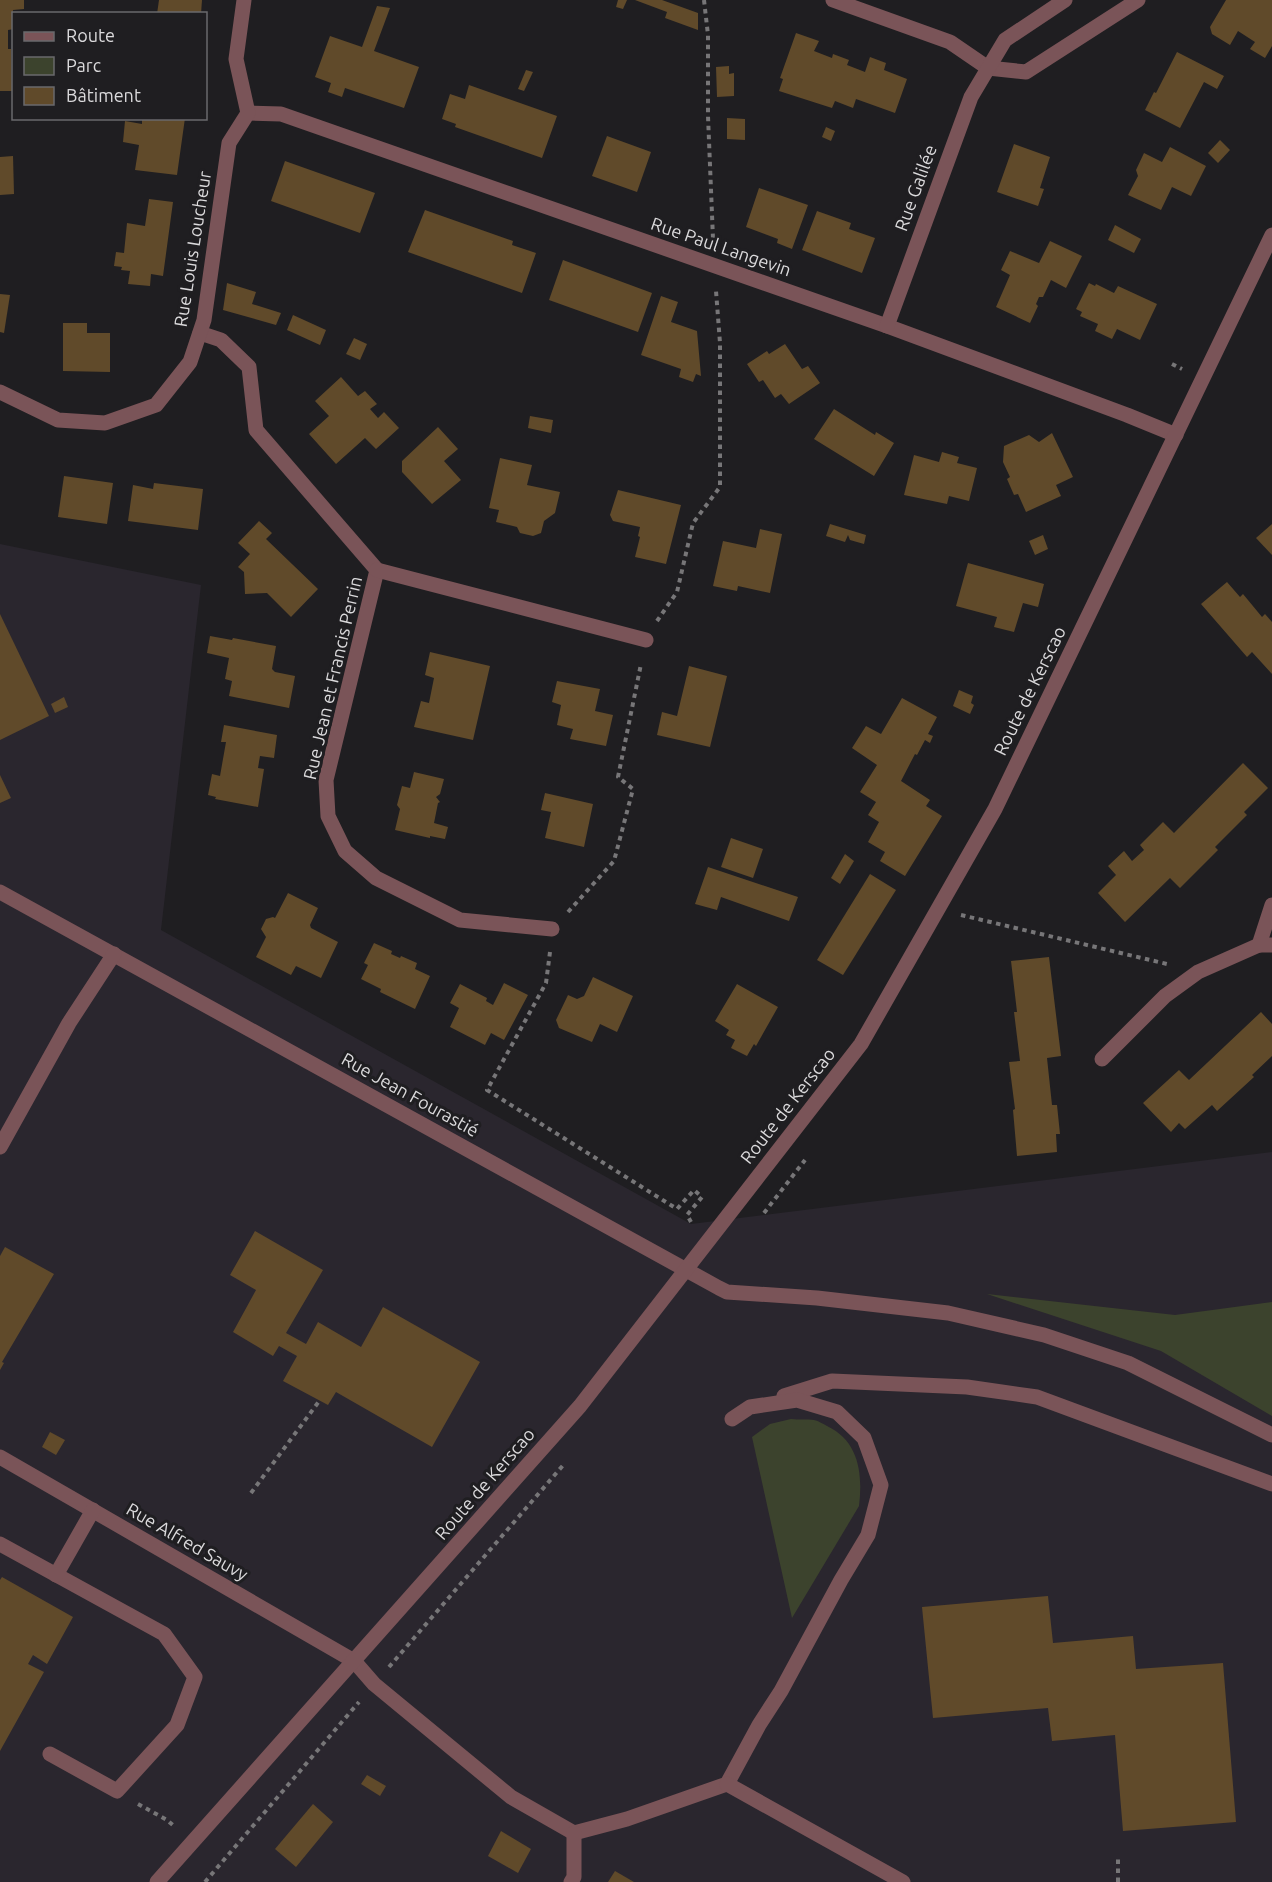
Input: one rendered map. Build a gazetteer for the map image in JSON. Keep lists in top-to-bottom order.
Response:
{
  "streets": {
    "street": [
      "Rue Galilée",
      "Rue Paul Langevin",
      "Rue Louis Loucheur",
      "Rue Jean et Francis Perrin",
      "Route de Kerscao",
      "Rue Jean Fourastié",
      "Rue Alfred Sauvy"
    ]
  },
  "crossings": [
    ["Rue Galilée", "Rue Paul Langevin"],
    ["Rue Paul Langevin", "Rue Louis Loucheur"],
    ["Rue Paul Langevin", "Route de Kerscao"],
    ["Rue Louis Loucheur", "Rue Jean et Francis Perrin"],
    ["Route de Kerscao", "Rue Jean Fourastié"],
    ["Route de Kerscao", "Rue Alfred Sauvy"]
  ],
  "legend": ["Route", "Parc", "Bâtiment"]
}
